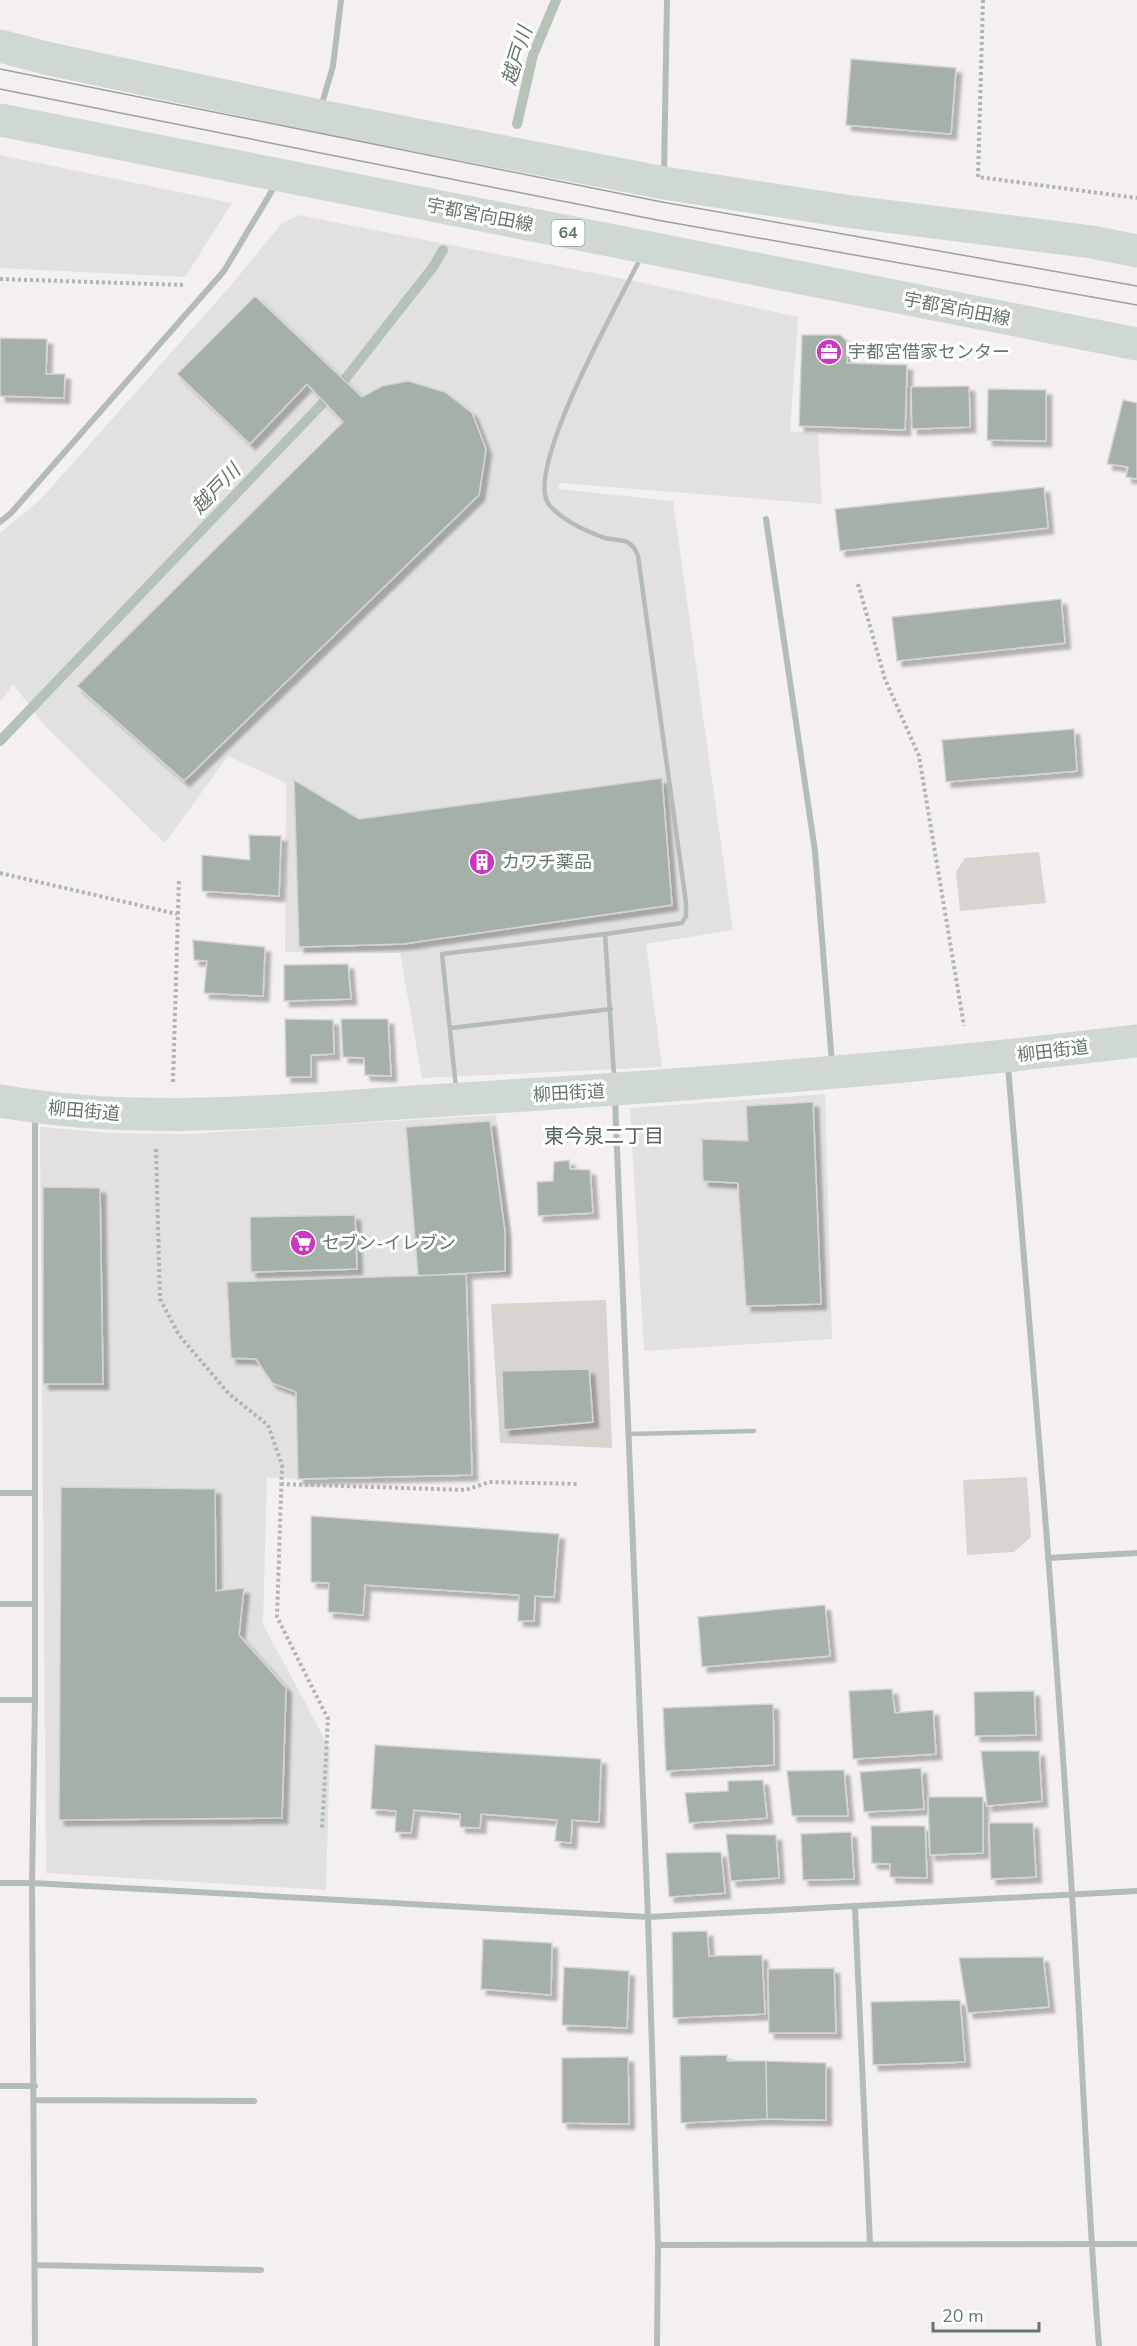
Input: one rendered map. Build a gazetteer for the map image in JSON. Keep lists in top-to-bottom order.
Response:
{
  "streets": {
    "main road": ["宇都宮向田線", "64", "柳田街道"]
  },
  "districts": ["東今泉二丁目"],
  "water": ["越戸川"],
  "places": {
    "office": ["宇都宮借家センター"],
    "building": ["カワチ薬品"],
    "supermarket": ["セブン-イレブン"]
  },
  "scale_bar": "20 m"
}
